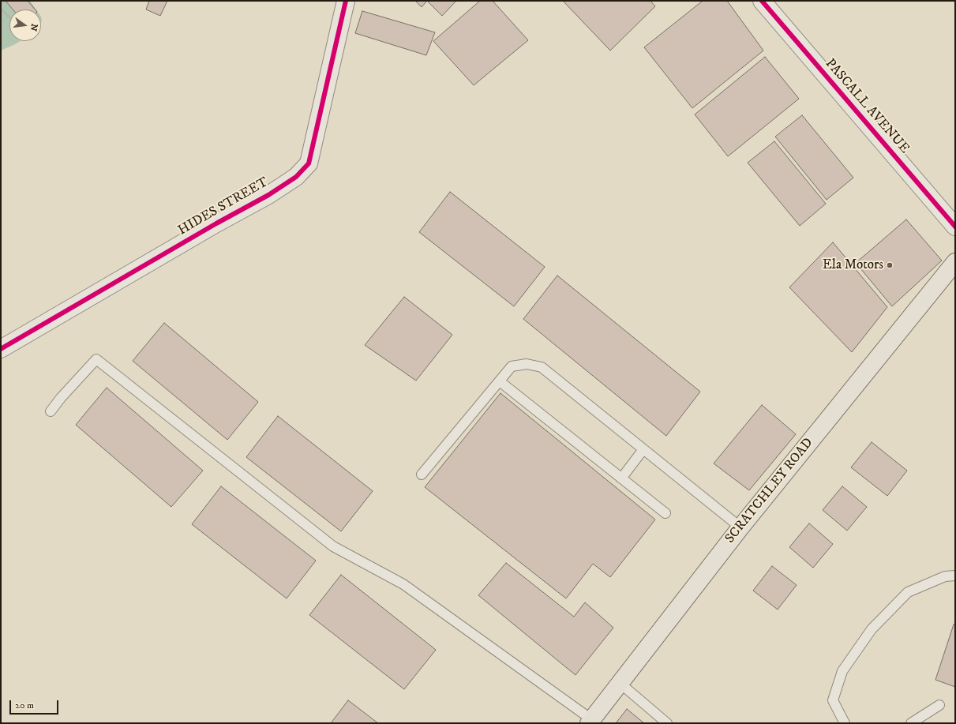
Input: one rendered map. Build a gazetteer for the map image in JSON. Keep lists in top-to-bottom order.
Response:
{
  "streets": {
    "main road": ["SCRATCHLEY ROAD"],
    "street": ["PASCALL AVENUE", "HIDES STREET"]
  },
  "places": ["Ela Motors"],
  "scale_bar": "20 m",
  "north": "right"
}
